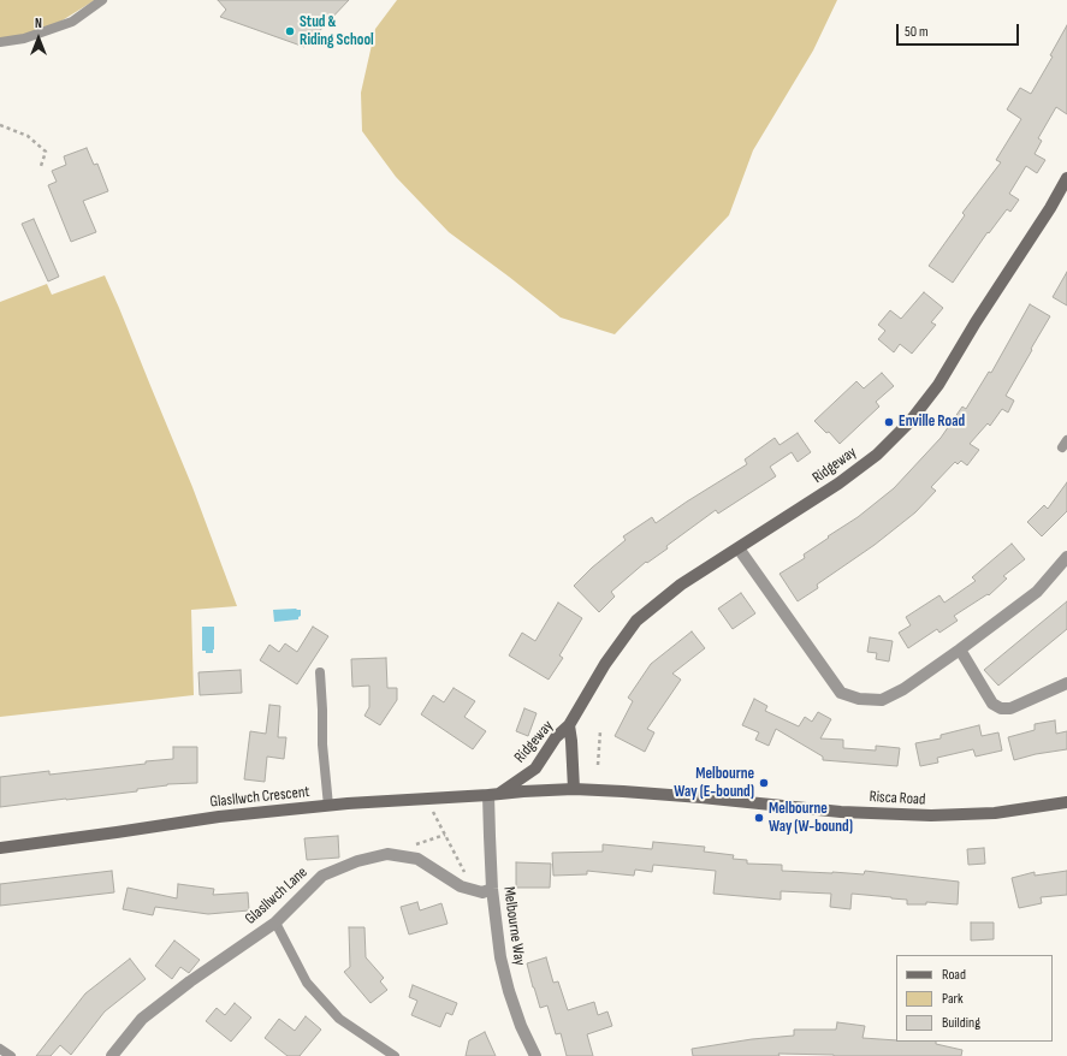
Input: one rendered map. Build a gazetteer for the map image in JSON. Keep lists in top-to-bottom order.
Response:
{
  "streets": {
    "main road": ["Ridgeway", "Glasllwch Crescent", "Risca Road"],
    "street": ["Glasllwch Lane", "Melbourne Way"]
  },
  "crossings": [
    ["Ridgeway", "Glasllwch Crescent"],
    ["Ridgeway", "Risca Road"],
    ["Ridgeway", "Melbourne Way"],
    ["Glasllwch Crescent", "Risca Road"],
    ["Glasllwch Crescent", "Melbourne Way"],
    ["Glasllwch Lane", "Melbourne Way"]
  ],
  "places": [
    "Stud & Riding School",
    "Enville Road",
    "Melbourne Way (E-bound)",
    "Melbourne Way (W-bound)"
  ],
  "legend": ["Road", "Park", "Building"],
  "scale_bar": "50 m",
  "north": "top"
}
